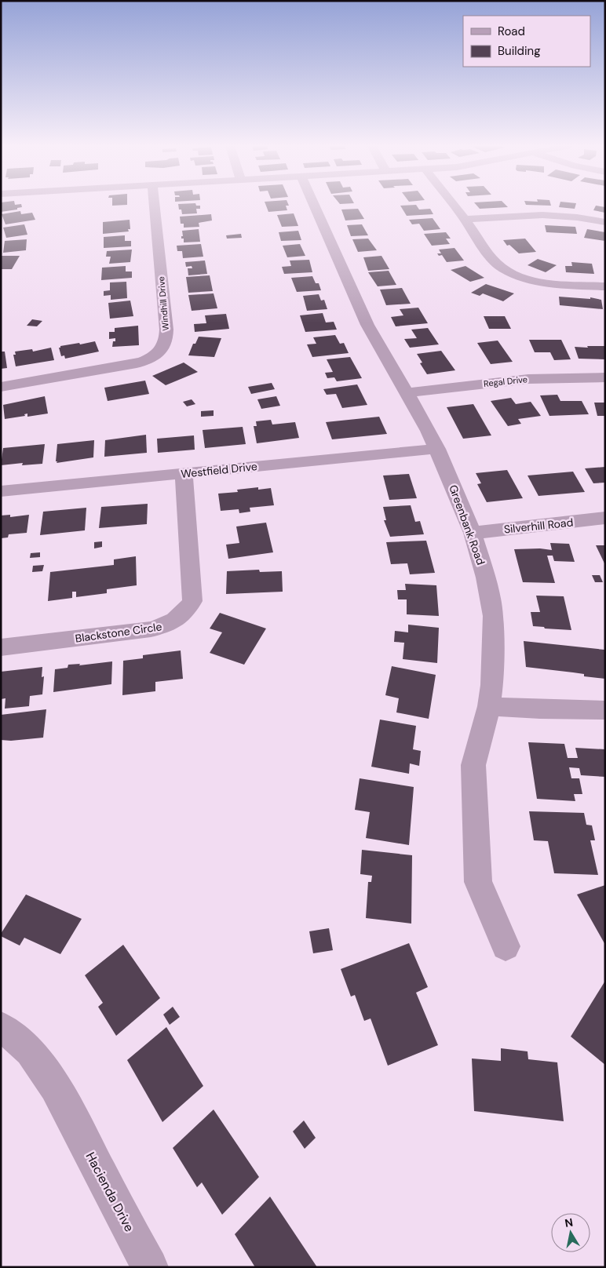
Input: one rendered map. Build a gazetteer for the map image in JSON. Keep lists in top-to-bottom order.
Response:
{
  "streets": {
    "street": [
      "Windhill Drive",
      "Regal Drive",
      "Westfield Drive",
      "Greenbank Road",
      "Silverhill Road",
      "Blackstone Circle",
      "Hacienda Drive"
    ]
  },
  "crossings": [
    ["Regal Drive", "Greenbank Road"],
    ["Westfield Drive", "Greenbank Road"],
    ["Westfield Drive", "Blackstone Circle"],
    ["Greenbank Road", "Silverhill Road"]
  ],
  "legend": ["Road", "Building"],
  "north": "top"
}
